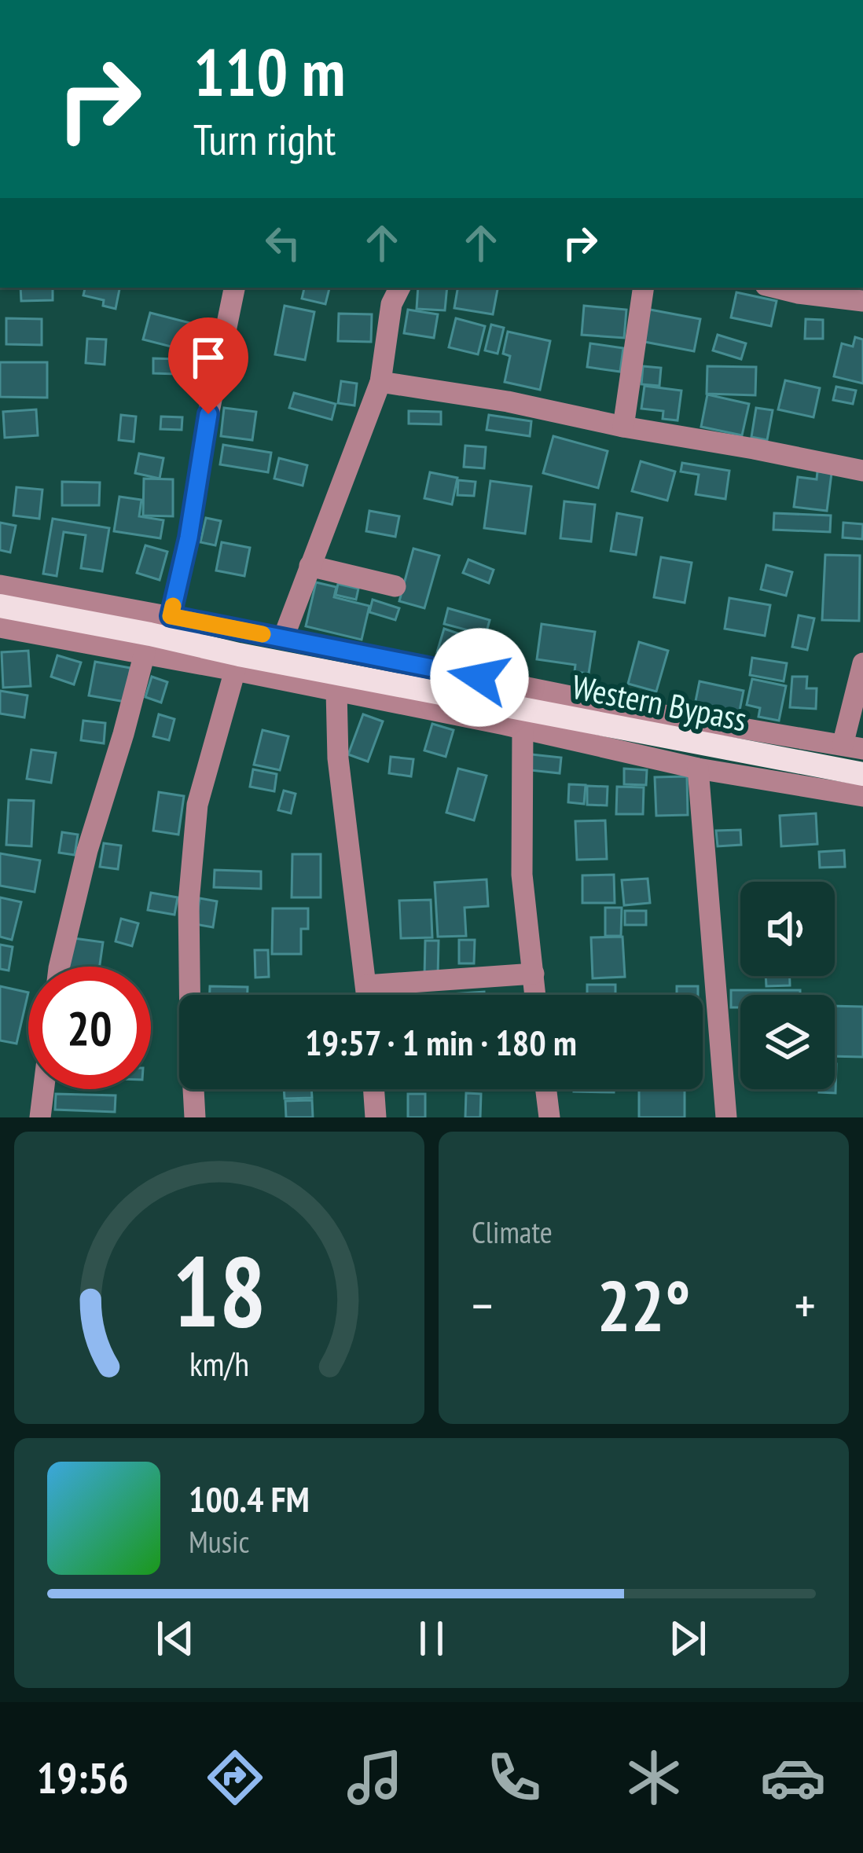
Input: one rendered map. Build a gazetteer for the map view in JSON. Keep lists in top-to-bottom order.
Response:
{
  "streets": {
    "main road": ["Western Bypass"]
  },
  "page": {
    "turn": ["110 m", "Turn right"],
    "limit": "20",
    "trip": "19:57 · 1 min · 180 m",
    "tile": "Climate",
    "heat": ["−", "22°", "+"],
    "song": ["100.4 FM", "Music"],
    "tabs": "19:56",
    "gauge": ["18", "km/h"]
  }
}
